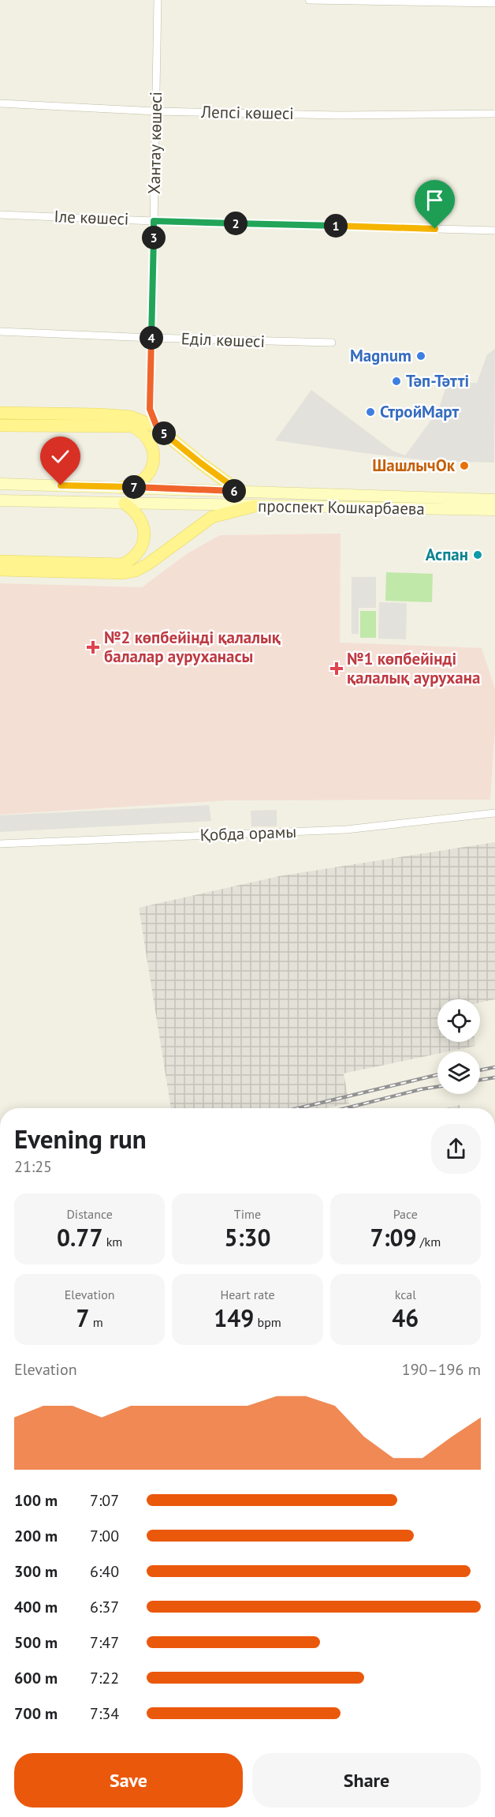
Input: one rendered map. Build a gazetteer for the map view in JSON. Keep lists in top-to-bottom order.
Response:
{
  "streets": {
    "main road": ["проспект Кошкарбаева"],
    "street": [
      "Лепсі көшесі",
      "Хантау көшесі",
      "Іле көшесі",
      "Еділ көшесі",
      "Қобда орамы"
    ]
  },
  "crossings": [
    ["Лепсі көшесі", "Хантау көшесі"],
    ["Хантау көшесі", "Іле көшесі"],
    ["Хантау көшесі", "Еділ көшесі"]
  ],
  "places": {
    "other": [
      "Magnum",
      "Тәп-Тәтті",
      "СтройМарт",
      "ШашлычОк",
      "Аспан"
    ],
    "health": ["№2 көпбейінді қалалық балалар ауруханасы", "№1 көпбейінді қалалық аурухана"]
  },
  "page": {
    "pins": [
      "2",
      "1",
      "3",
      "4",
      "5",
      "7",
      "6"
    ],
    "heading": ["Evening run", "21:25"],
    "stats": [
      ["Distance", "0.77 km"],
      ["Time", "5:30"],
      ["Pace", "7:09 /km"],
      ["Elevation", "7 m"],
      ["Heart rate", "149 bpm"],
      ["kcal", "46"]
    ],
    "chart": ["Elevation", "190–196 m"],
    "list": [
      {
        "name": "100 m",
        "note": "7:07"
      },
      {
        "name": "200 m",
        "note": "7:00"
      },
      {
        "name": "300 m",
        "note": "6:40"
      },
      {
        "name": "400 m",
        "note": "6:37"
      },
      {
        "name": "500 m",
        "note": "7:47"
      },
      {
        "name": "600 m",
        "note": "7:22"
      },
      {
        "name": "700 m",
        "note": "7:34"
      }
    ],
    "buttons": ["Save", "Share"]
  }
}
